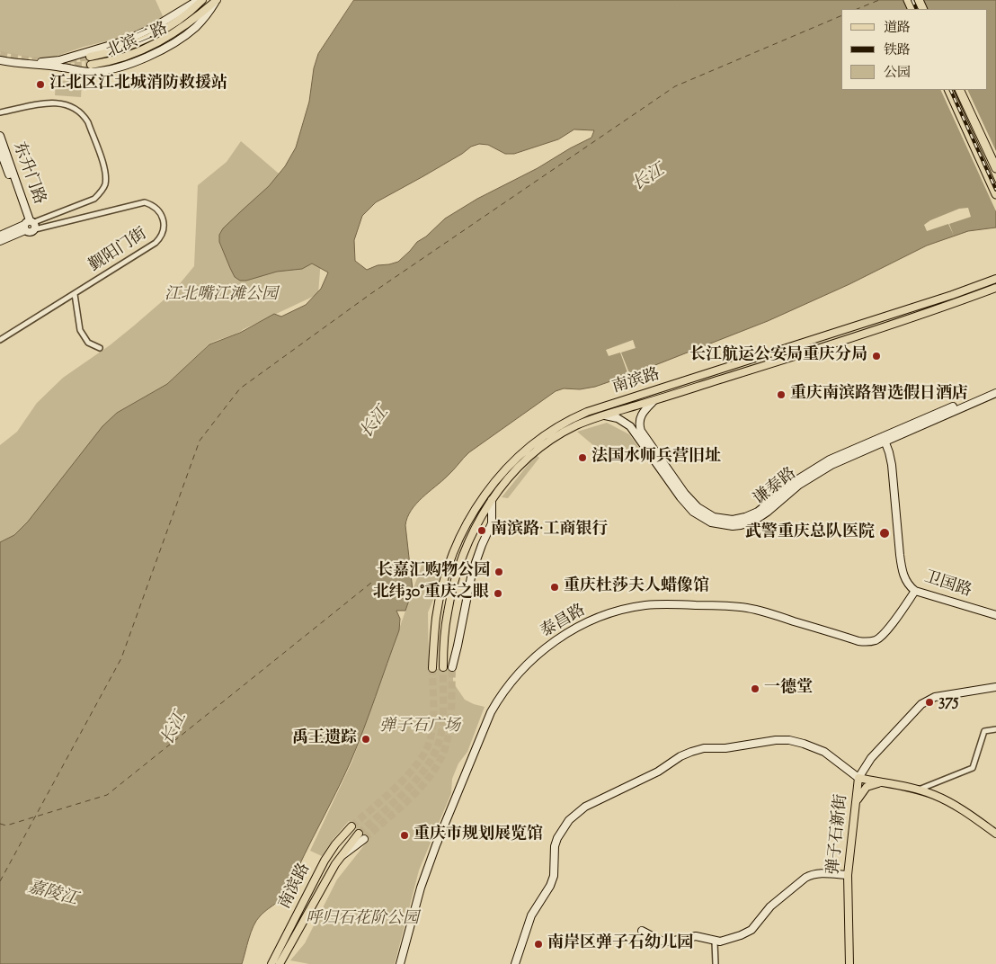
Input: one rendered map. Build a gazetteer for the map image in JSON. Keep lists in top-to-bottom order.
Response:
{
  "streets": {
    "main road": ["北滨二路", "南滨路", "弹子石新街"],
    "street": [
      "东升门路",
      "觐阳门街",
      "谦泰路",
      "卫国路",
      "泰昌路"
    ]
  },
  "crossings": [
    ["东升门路", "觐阳门街"],
    ["南滨路", "谦泰路"],
    ["谦泰路", "卫国路"],
    ["卫国路", "泰昌路"]
  ],
  "water": ["长江", "嘉陵江"],
  "parks": ["江北嘴江滩公园", "弹子石广场", "呼归石花阶公园"],
  "places": [
    "江北区江北城消防救援站",
    "长江航运公安局重庆分局",
    "重庆南滨路智选假日酒店",
    "法国水师兵营旧址",
    "南滨路·工商银行",
    "武警重庆总队医院",
    "长嘉汇购物公园",
    "重庆杜莎夫人蜡像馆",
    "北纬30°重庆之眼",
    "一德堂",
    "375",
    "禹王遗踪",
    "重庆市规划展览馆",
    "南岸区弹子石幼儿园"
  ],
  "legend": ["道路", "铁路", "公园"]
}
